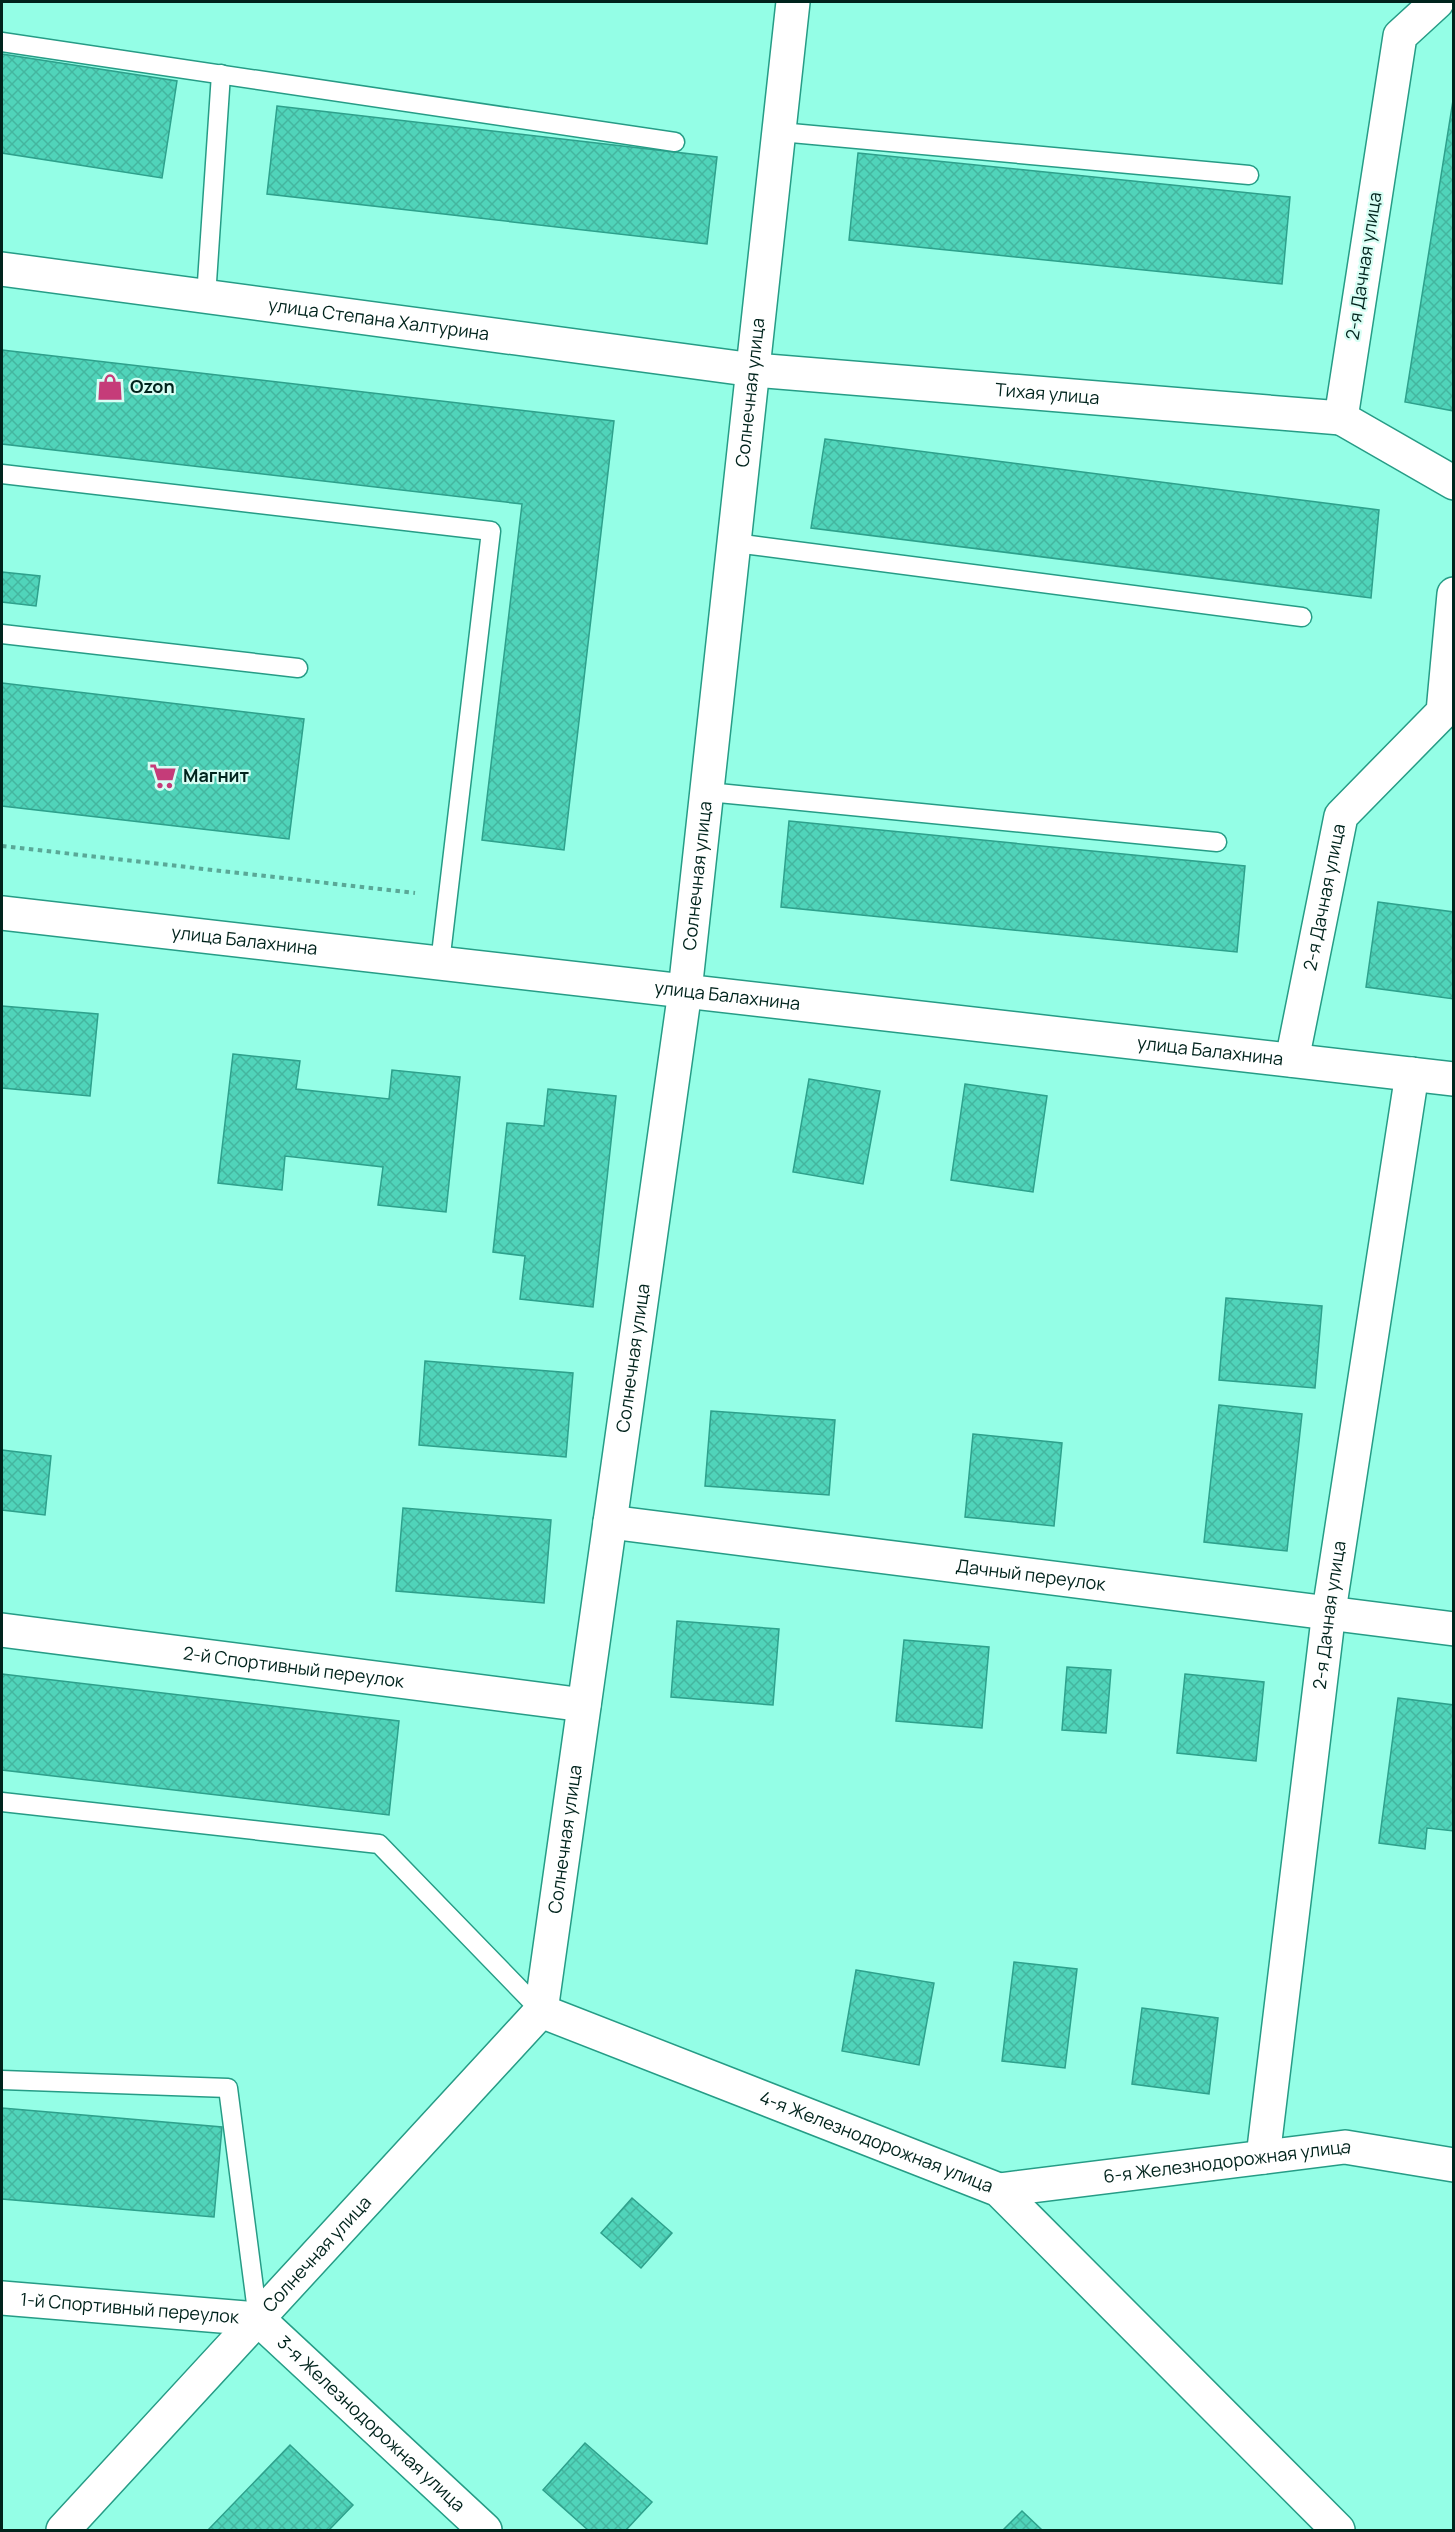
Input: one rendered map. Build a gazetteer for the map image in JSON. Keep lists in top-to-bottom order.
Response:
{
  "streets": {
    "street": [
      "2-я Дачная улица",
      "улица Степана Халтурина",
      "Солнечная улица",
      "Тихая улица",
      "улица Балахнина",
      "Дачный переулок",
      "2-й Спортивный переулок",
      "4-я Железнодорожная улица",
      "6-я Железнодорожная улица",
      "1-й Спортивный переулок",
      "3-я Железнодорожная улица"
    ]
  },
  "crossings": [
    ["2-я Дачная улица", "Тихая улица"],
    ["2-я Дачная улица", "улица Балахнина"],
    ["2-я Дачная улица", "Дачный переулок"],
    ["2-я Дачная улица", "6-я Железнодорожная улица"],
    ["улица Степана Халтурина", "Солнечная улица"],
    ["улица Степана Халтурина", "Тихая улица"],
    ["Солнечная улица", "Тихая улица"],
    ["Солнечная улица", "улица Балахнина"],
    ["Солнечная улица", "Дачный переулок"],
    ["Солнечная улица", "2-й Спортивный переулок"],
    ["Солнечная улица", "4-я Железнодорожная улица"],
    ["Солнечная улица", "1-й Спортивный переулок"],
    ["Солнечная улица", "3-я Железнодорожная улица"],
    ["4-я Железнодорожная улица", "6-я Железнодорожная улица"],
    ["1-й Спортивный переулок", "3-я Железнодорожная улица"]
  ],
  "places": {
    "shop": ["Ozon"],
    "supermarket": ["Магнит"]
  }
}
